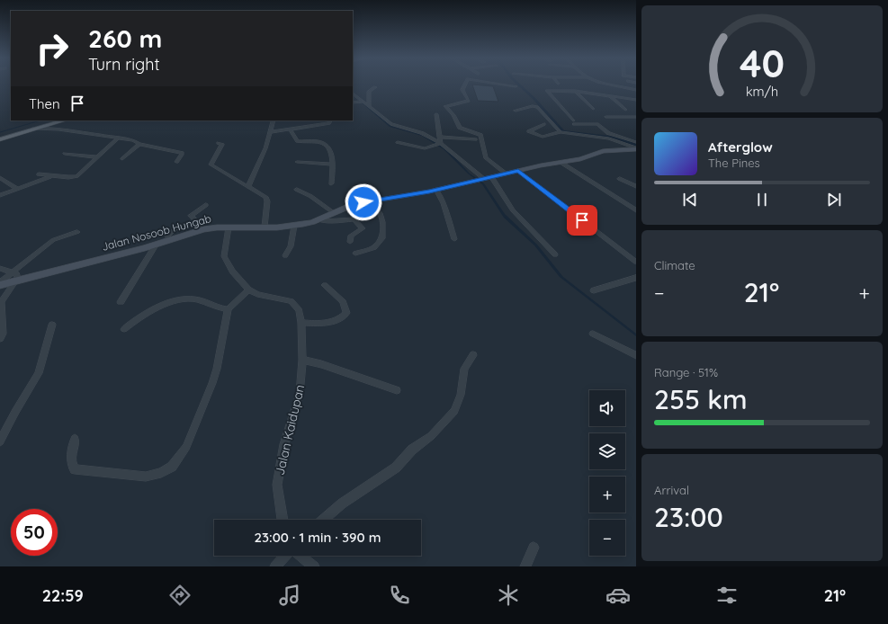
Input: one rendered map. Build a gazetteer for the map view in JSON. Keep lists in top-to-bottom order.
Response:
{
  "streets": {
    "main road": ["Jalan Nosoob Hungab"],
    "street": ["Jalan Kaidupan"]
  },
  "crossings": [
    ["Jalan Nosoob Hungab", "Jalan Kaidupan"]
  ],
  "page": {
    "turn": ["260 m", "Turn right"],
    "then": "Then",
    "song": ["Afterglow", "The Pines"],
    "tile": [
      "Climate",
      ["Range · 51%", "255 km"],
      ["Arrival", "23:00"]
    ],
    "heat": ["−", "21°", "+"],
    "map_buttons": ["+", "−"],
    "limit": "50",
    "trip": "23:00 · 1 min · 390 m",
    "tabs": ["22:59", "21°"],
    "gauge": ["40", "km/h"]
  }
}
